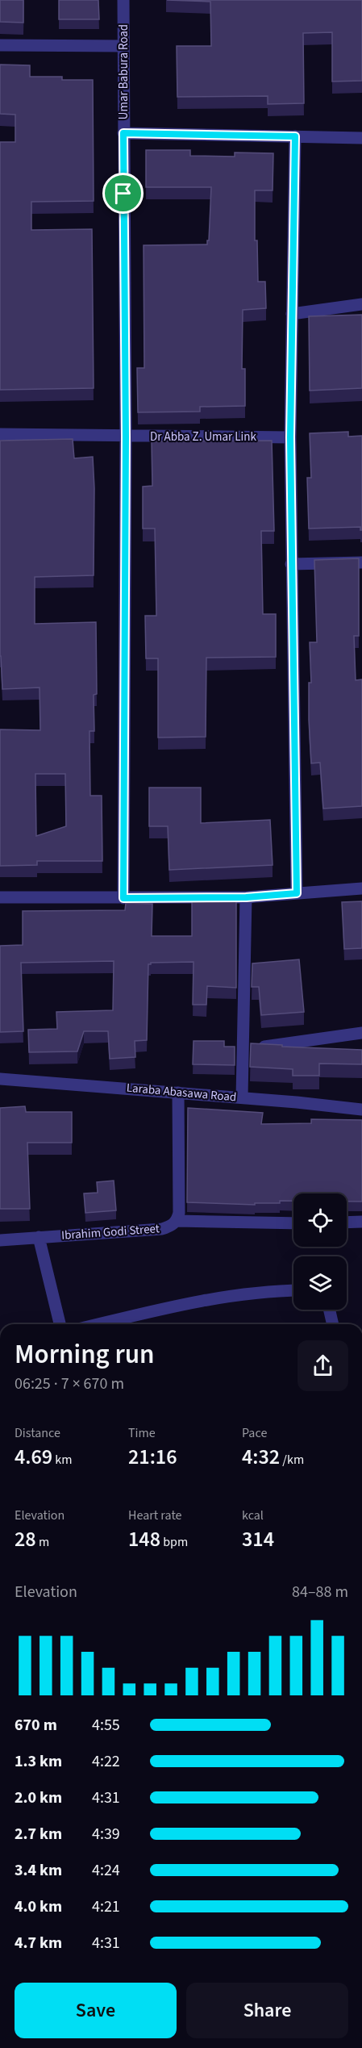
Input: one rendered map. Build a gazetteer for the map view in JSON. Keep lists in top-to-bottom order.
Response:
{
  "streets": {
    "street": [
      "Umar Babura Road",
      "Dr Abba Z. Umar Link",
      "Laraba Abasawa Road",
      "Ibrahim Godi Street"
    ]
  },
  "crossings": [
    ["Umar Babura Road", "Dr Abba Z. Umar Link"],
    ["Laraba Abasawa Road", "Ibrahim Godi Street"]
  ],
  "page": {
    "heading": ["Morning run", "06:25 · 7 × 670 m"],
    "stats": [
      ["Distance", "4.69 km"],
      ["Time", "21:16"],
      ["Pace", "4:32 /km"],
      ["Elevation", "28 m"],
      ["Heart rate", "148 bpm"],
      ["kcal", "314"]
    ],
    "chart": ["Elevation", "84–88 m"],
    "list": [
      {
        "name": "670 m",
        "note": "4:55"
      },
      {
        "name": "1.3 km",
        "note": "4:22"
      },
      {
        "name": "2.0 km",
        "note": "4:31"
      },
      {
        "name": "2.7 km",
        "note": "4:39"
      },
      {
        "name": "3.4 km",
        "note": "4:24"
      },
      {
        "name": "4.0 km",
        "note": "4:21"
      },
      {
        "name": "4.7 km",
        "note": "4:31"
      }
    ],
    "buttons": ["Save", "Share"]
  }
}
